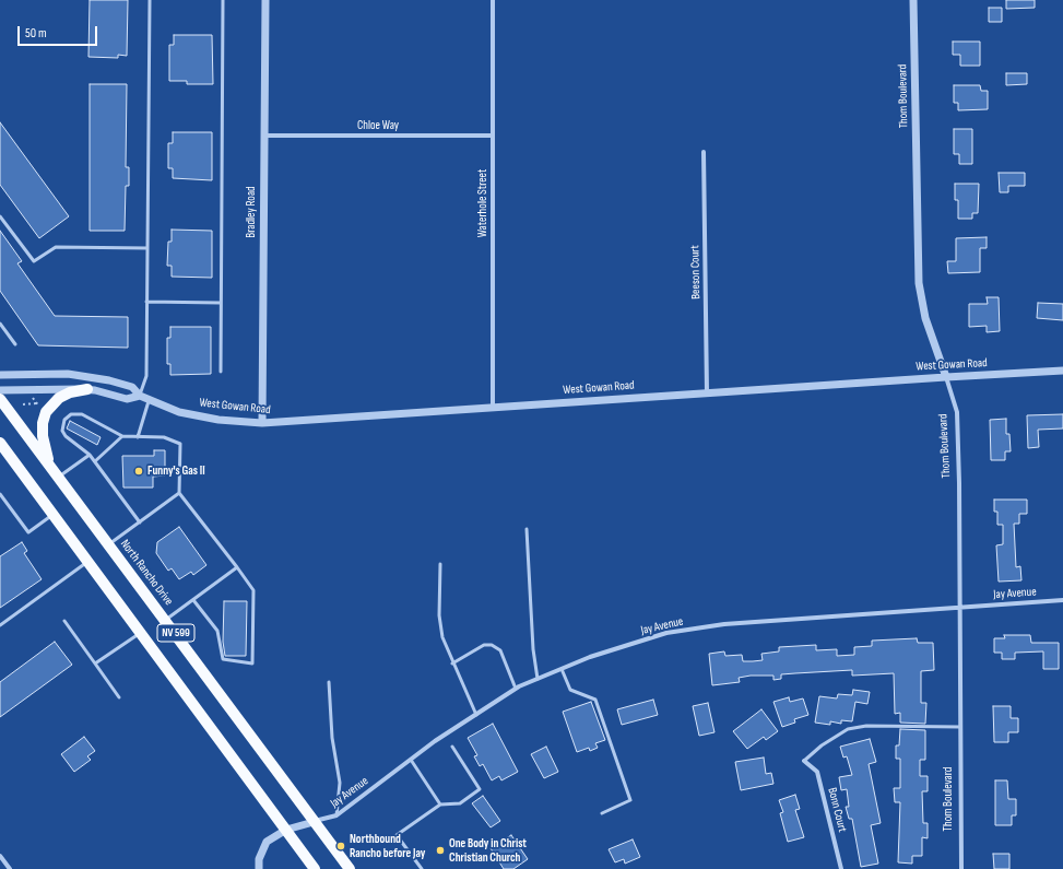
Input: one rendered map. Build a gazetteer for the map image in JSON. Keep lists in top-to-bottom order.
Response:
{
  "streets": {
    "main road": ["North Rancho Drive", "NV 599"],
    "street": [
      "Thom Boulevard",
      "Chloe Way",
      "Waterhole Street",
      "Bradley Road",
      "Beeson Court",
      "West Gowan Road",
      "Jay Avenue",
      "Bonn Court"
    ]
  },
  "crossings": [
    ["Thom Boulevard", "West Gowan Road"],
    ["Thom Boulevard", "Jay Avenue"],
    ["Chloe Way", "Waterhole Street"],
    ["Chloe Way", "Bradley Road"],
    ["Waterhole Street", "West Gowan Road"],
    ["Bradley Road", "West Gowan Road"],
    ["Beeson Court", "West Gowan Road"],
    ["North Rancho Drive", "Jay Avenue"]
  ],
  "places": ["Funny's Gas II", "Northbound Rancho before Jay", "One Body in Christ Christian Church"],
  "scale_bar": "50 m"
}
